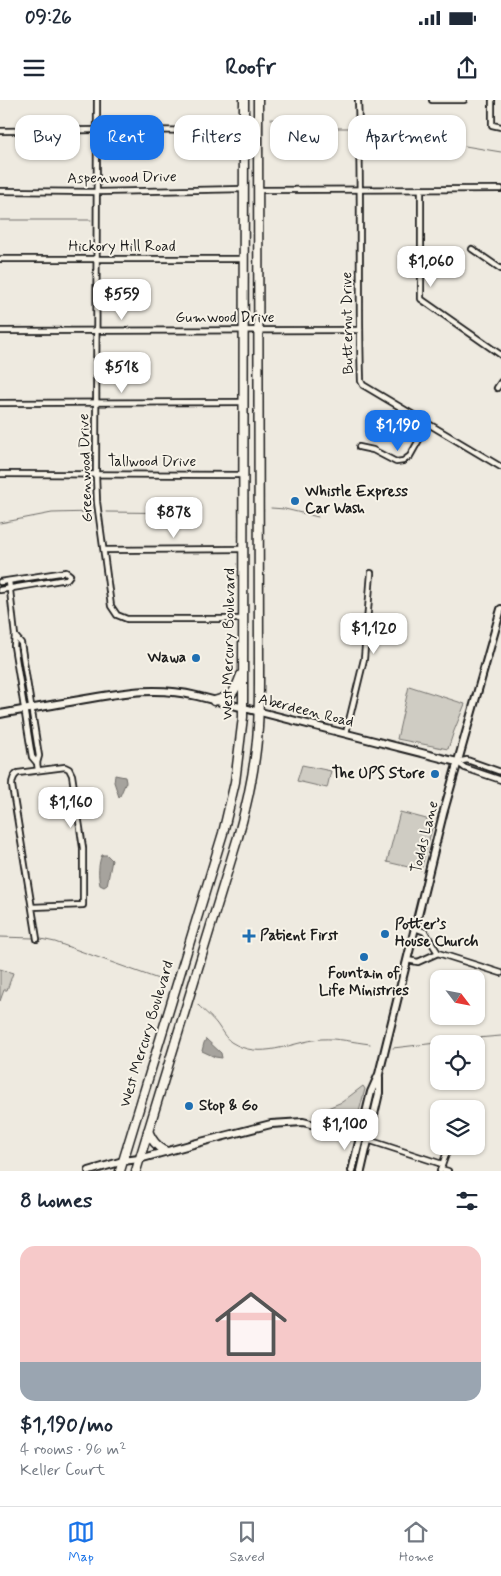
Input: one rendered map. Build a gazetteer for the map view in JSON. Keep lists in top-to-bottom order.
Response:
{
  "streets": {
    "highway": ["West Mercury Boulevard"],
    "main road": ["Aberdeen Road", "Todds Lane"],
    "street": [
      "Aspenwood Drive",
      "Hickory Hill Road",
      "Gumwood Drive",
      "Butternut Drive",
      "Tallwood Drive",
      "Greenwood Drive"
    ]
  },
  "crossings": [
    ["Aspenwood Drive", "Greenwood Drive"],
    ["Aspenwood Drive", "West Mercury Boulevard"],
    ["Hickory Hill Road", "Greenwood Drive"],
    ["Hickory Hill Road", "West Mercury Boulevard"],
    ["Gumwood Drive", "Butternut Drive"],
    ["Gumwood Drive", "Greenwood Drive"],
    ["Gumwood Drive", "West Mercury Boulevard"],
    ["Tallwood Drive", "Greenwood Drive"],
    ["Tallwood Drive", "West Mercury Boulevard"],
    ["Greenwood Drive", "West Mercury Boulevard"],
    ["West Mercury Boulevard", "Aberdeen Road"],
    ["Aberdeen Road", "Todds Lane"]
  ],
  "places": {
    "other": [
      "Whistle Express Car Wash",
      "Wawa",
      "The UPS Store",
      "Potter’s House Church",
      "Fountain of Life Ministries",
      "Stop & Go"
    ],
    "health": ["Patient First"]
  },
  "north": "bottom right",
  "page": {
    "status": "09:26",
    "header": "Roofr",
    "chip": [
      "Buy",
      "Rent",
      "Filters",
      "New",
      "Apartment"
    ],
    "price": [
      "$1,060",
      "$559",
      "$518",
      "$1,190",
      "$878",
      "$1,120",
      "$1,160",
      "$1,100"
    ],
    "heading": "8 homes",
    "list": [
      {
        "name": "$1,190/mo",
        "note": "4 rooms · 96 m² · Keller Court"
      }
    ],
    "tabs": ["Map", "Saved", "Home"]
  }
}
